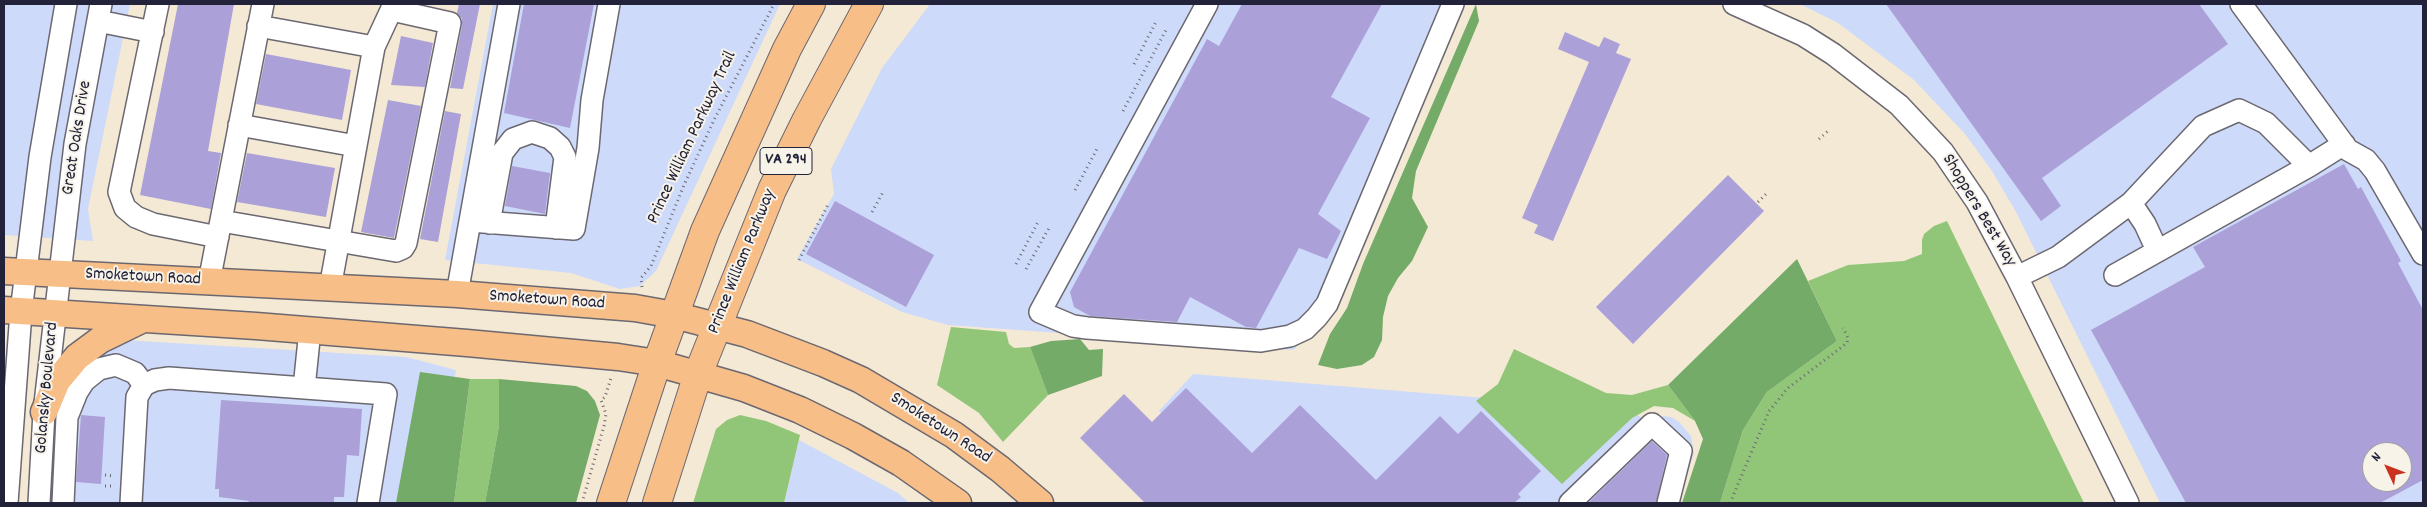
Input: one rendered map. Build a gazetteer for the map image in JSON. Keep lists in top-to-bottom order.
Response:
{
  "streets": {
    "highway": ["VA 294", "Prince William Parkway"],
    "main road": ["Smoketown Road"],
    "street": ["Great Oaks Drive", "Shoppers Best Way", "Golansky Boulevard"],
    "path": ["Prince William Parkway Trail"]
  },
  "crossings": [
    ["Great Oaks Drive", "Smoketown Road"],
    ["Great Oaks Drive", "Golansky Boulevard"],
    ["VA 294", "Smoketown Road"],
    ["Prince William Parkway", "Smoketown Road"],
    ["Smoketown Road", "Golansky Boulevard"]
  ],
  "north": "top left"
}
